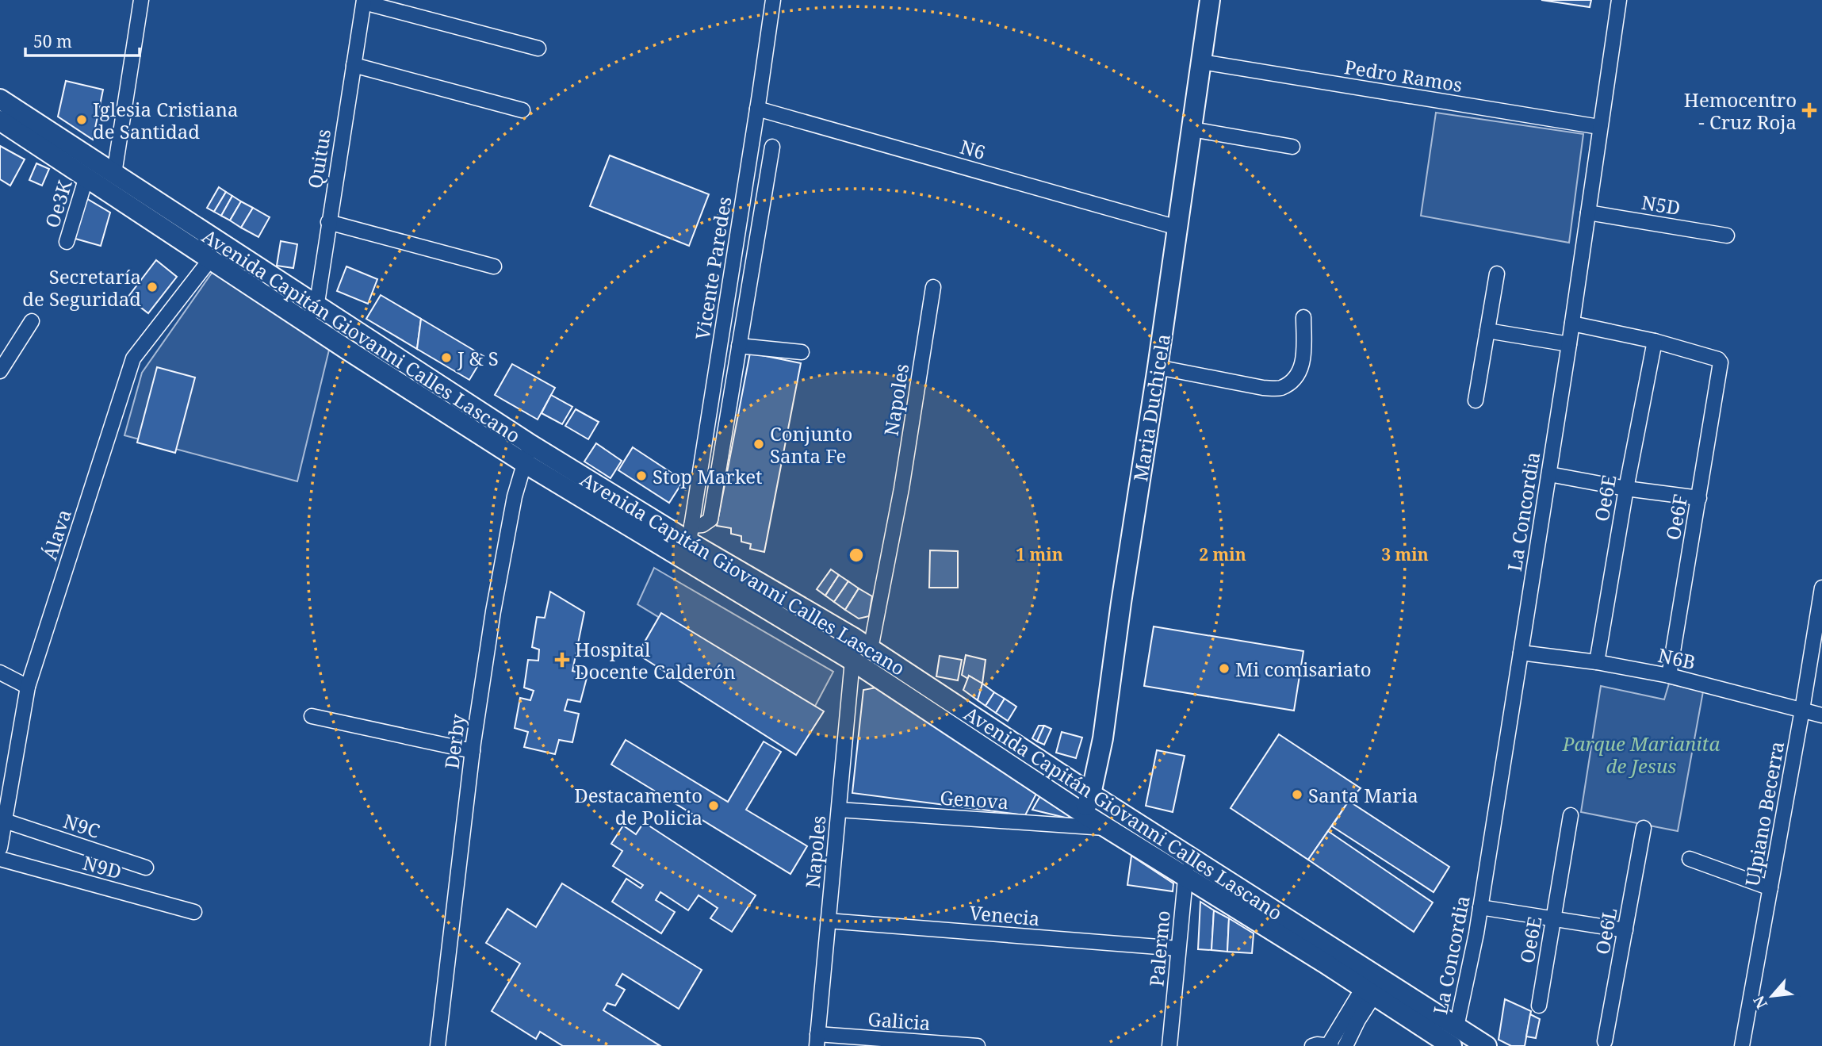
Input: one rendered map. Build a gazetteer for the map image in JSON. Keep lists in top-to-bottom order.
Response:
{
  "streets": {
    "main road": ["Avenida Capitán Giovanni Calles Lascano", "Maria Duchicela"],
    "street": [
      "Pedro Ramos",
      "N6",
      "Quitus",
      "Oe3K",
      "N5D",
      "Vicente Paredes",
      "Napoles",
      "Oe6E",
      "La Concordia",
      "Oe6F",
      "Álava",
      "N6B",
      "Derby",
      "Genova",
      "Ulpiano Becerra",
      "N9C",
      "N9D",
      "Venecia",
      "Oe6L",
      "Palermo",
      "Galicia"
    ]
  },
  "crossings": [
    ["Pedro Ramos", "Maria Duchicela"],
    ["Pedro Ramos", "La Concordia"],
    ["N6", "Vicente Paredes"],
    ["N6", "Maria Duchicela"],
    ["Quitus", "Avenida Capitán Giovanni Calles Lascano"],
    ["Oe3K", "Avenida Capitán Giovanni Calles Lascano"],
    ["N5D", "La Concordia"],
    ["Vicente Paredes", "Avenida Capitán Giovanni Calles Lascano"],
    ["Avenida Capitán Giovanni Calles Lascano", "Napoles"],
    ["Avenida Capitán Giovanni Calles Lascano", "Maria Duchicela"],
    ["Avenida Capitán Giovanni Calles Lascano", "La Concordia"],
    ["Avenida Capitán Giovanni Calles Lascano", "Álava"],
    ["Avenida Capitán Giovanni Calles Lascano", "Derby"],
    ["Avenida Capitán Giovanni Calles Lascano", "Genova"],
    ["Avenida Capitán Giovanni Calles Lascano", "Palermo"],
    ["Napoles", "Genova"],
    ["Napoles", "Venecia"],
    ["Napoles", "Galicia"],
    ["Oe6E", "Oe6F"],
    ["Oe6E", "N6B"],
    ["La Concordia", "N6B"],
    ["Oe6F", "N6B"],
    ["Álava", "N9C"],
    ["N6B", "Ulpiano Becerra"],
    ["Venecia", "Palermo"]
  ],
  "parks": ["Parque Marianita de Jesus"],
  "places": {
    "health": ["Hemocentro - Cruz Roja", "Hospital Docente Calderón"],
    "other": [
      "Iglesia Cristiana de Santidad",
      "Secretaría de Seguridad",
      "J & S",
      "Conjunto Santa Fe",
      "Stop Market",
      "Mi comisariato",
      "Santa Maria",
      "Destacamento de Policia"
    ]
  },
  "scale_bar": "50 m",
  "north": "bottom left",
  "rings": ["1 min", "2 min", "3 min"]
}
